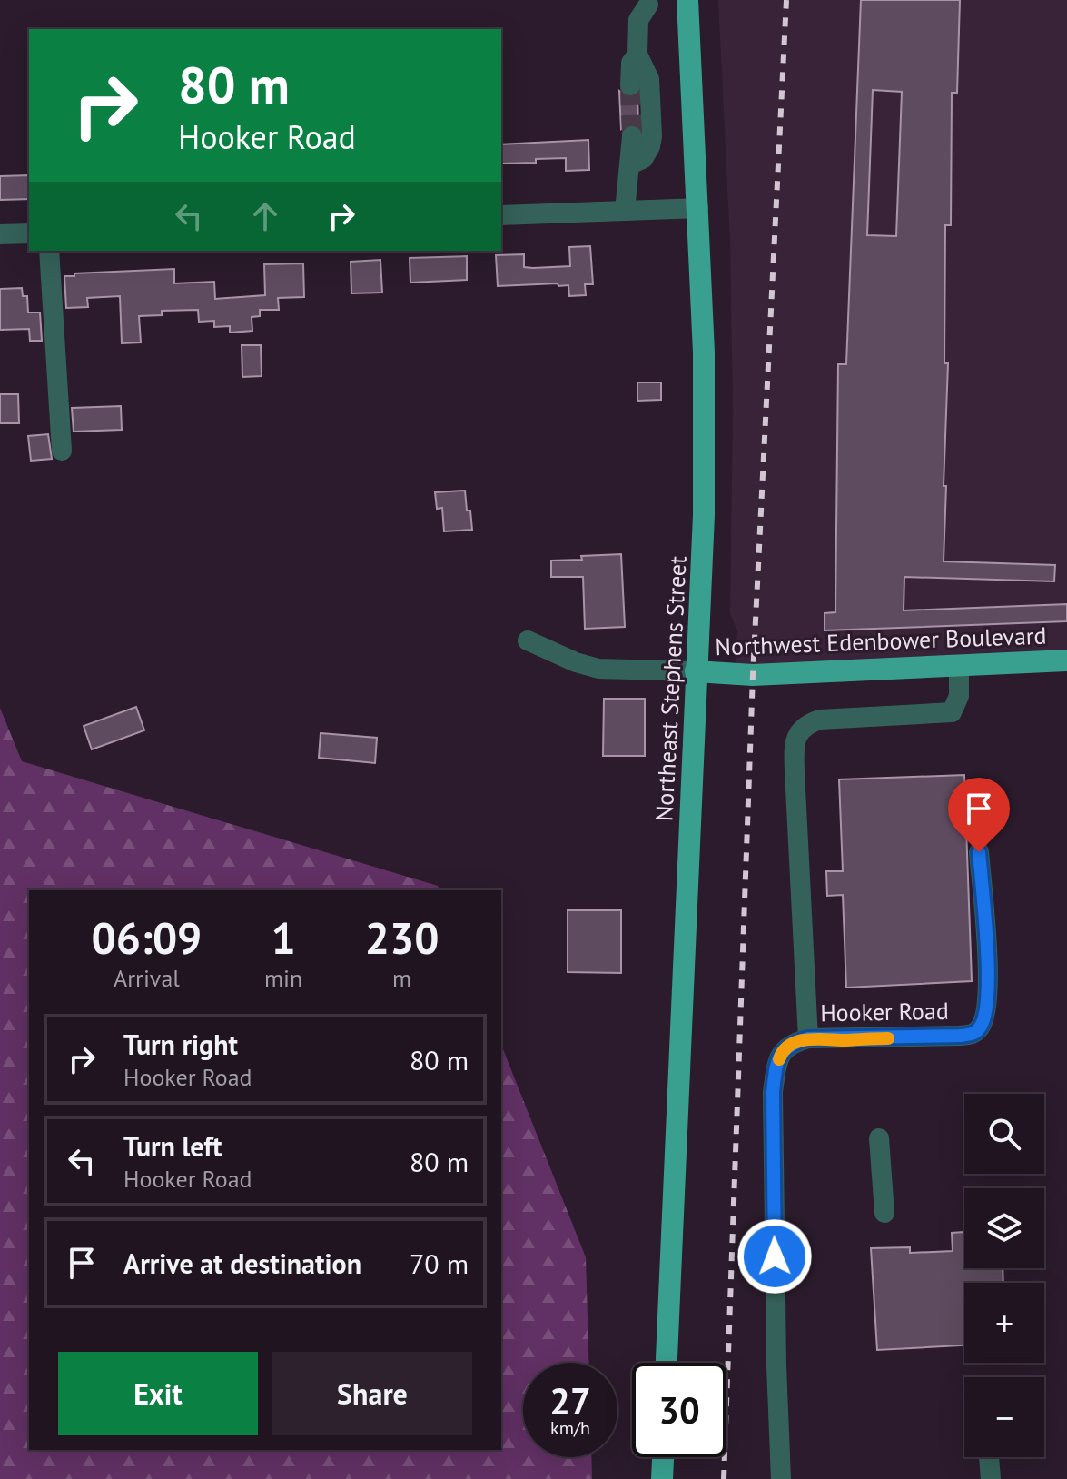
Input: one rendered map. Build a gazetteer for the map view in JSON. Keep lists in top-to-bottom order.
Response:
{
  "streets": {
    "main road": ["Northwest Edenbower Boulevard", "Northeast Stephens Street"],
    "street": ["Hooker Road"]
  },
  "crossings": [
    ["Northwest Edenbower Boulevard", "Northeast Stephens Street"]
  ],
  "page": {
    "turn": ["80 m", "Hooker Road"],
    "eta": [
      "06:09",
      "Arrival",
      "1",
      "min",
      "230",
      "m"
    ],
    "list": [
      {
        "name": "Turn right",
        "note": "Hooker Road",
        "value": "80 m"
      },
      {
        "name": "Turn left",
        "note": "Hooker Road",
        "value": "80 m"
      },
      {
        "name": "Arrive at destination",
        "value": "70 m"
      }
    ],
    "map_buttons": ["+", "−"],
    "buttons": ["Exit", "Share"],
    "speed": "27 km/h",
    "limit": "30"
  }
}
